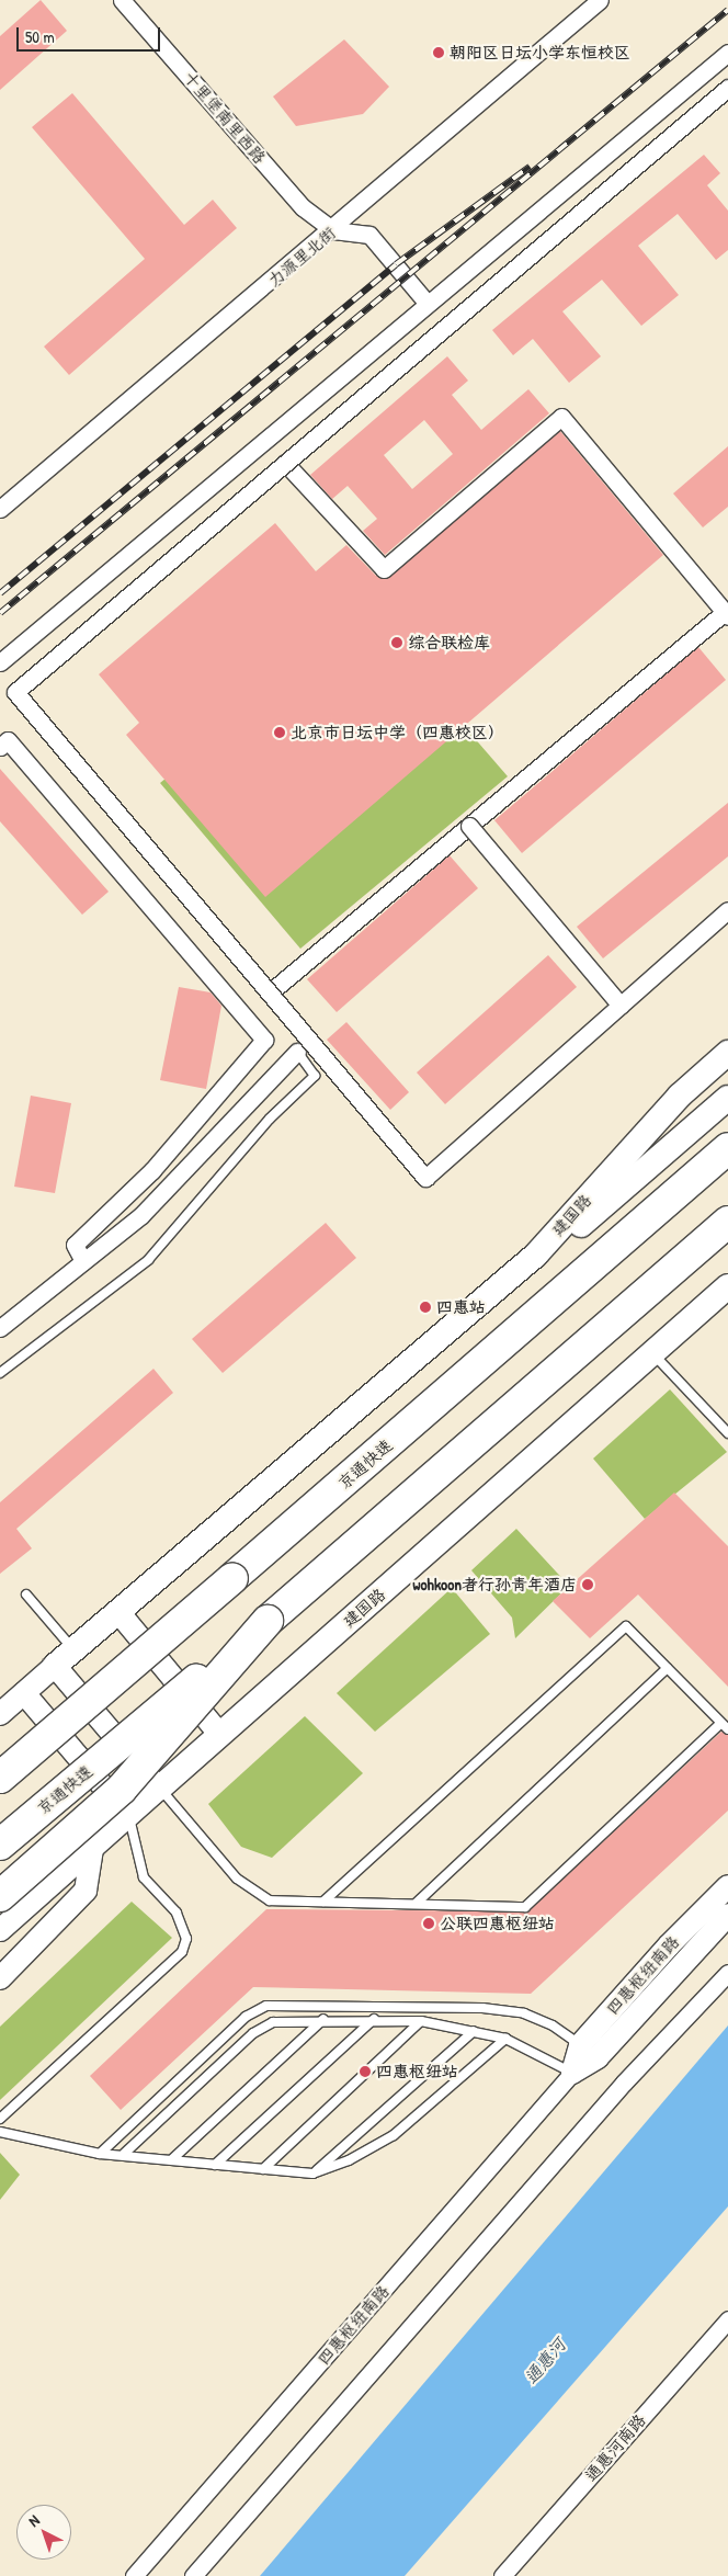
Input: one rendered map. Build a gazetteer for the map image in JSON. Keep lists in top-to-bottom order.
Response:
{
  "streets": {
    "highway": ["京通快速"],
    "main road": ["建国路"],
    "street": [
      "十里堡南里西路",
      "力源里北街",
      "四惠枢纽南路",
      "通惠河南路"
    ]
  },
  "crossings": [
    ["十里堡南里西路", "力源里北街"]
  ],
  "water": ["通惠河"],
  "places": [
    "朝阳区日坛小学东恒校区",
    "综合联检库",
    "北京市日坛中学（四惠校区）",
    "四惠站",
    "wohkoon者行孙青年酒店",
    "公联四惠枢纽站",
    "四惠枢纽站"
  ],
  "scale_bar": "50 m",
  "north": "top left"
}
